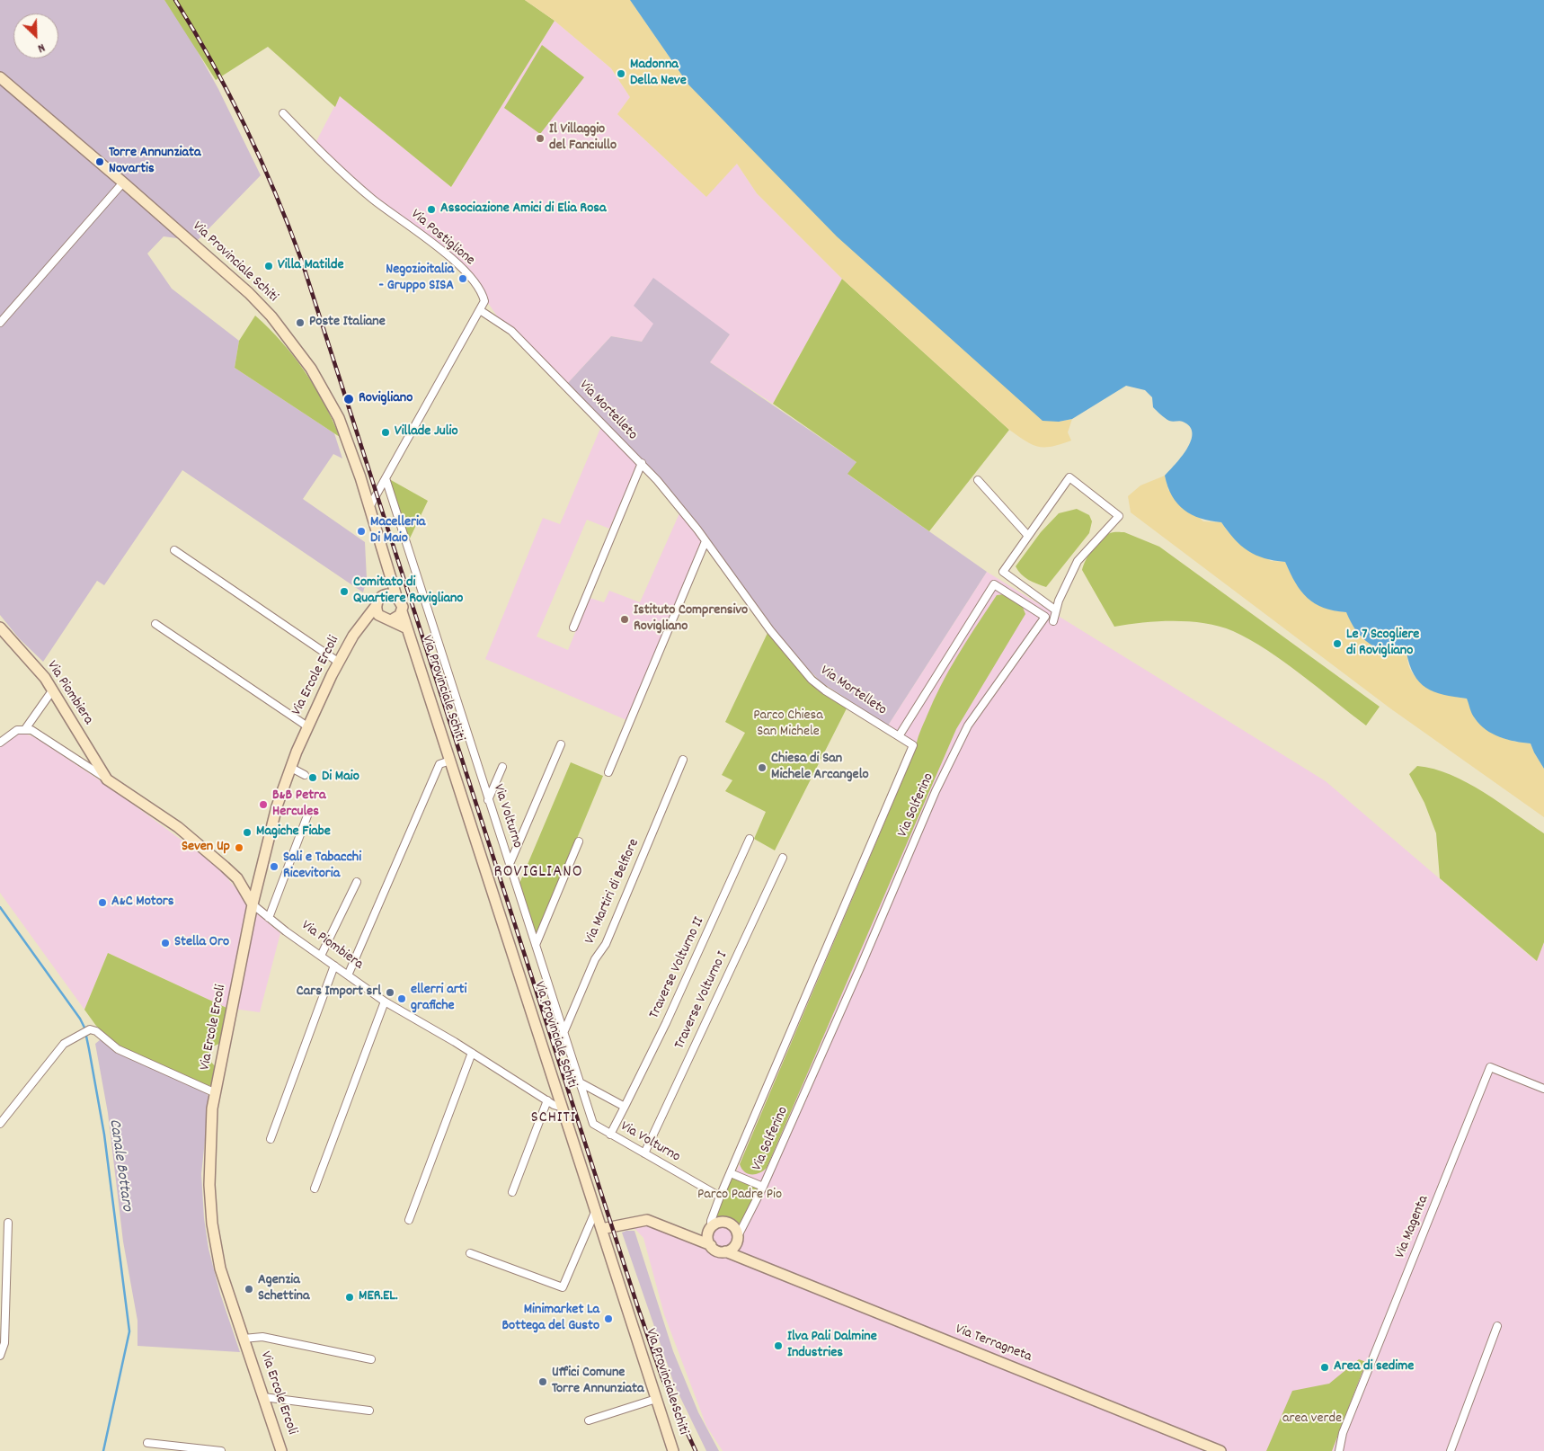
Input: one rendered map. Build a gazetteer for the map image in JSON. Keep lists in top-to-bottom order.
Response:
{
  "streets": {
    "street": [
      "Via Postiglione",
      "Via Provinciale Schiti",
      "Via Mortelleto",
      "Via Ercole Ercoli",
      "Via Piombiera",
      "Via Solferino",
      "Via Volturno",
      "Via Martiri di Belfiore",
      "Traverse Volturno II",
      "Traverse Volturno I",
      "Via Magenta",
      "Via Terragneta"
    ]
  },
  "crossings": [
    ["Via Postiglione", "Via Mortelleto"],
    ["Via Provinciale Schiti", "Via Ercole Ercoli"],
    ["Via Provinciale Schiti", "Via Piombiera"],
    ["Via Mortelleto", "Via Solferino"],
    ["Via Ercole Ercoli", "Via Piombiera"],
    ["Via Solferino", "Via Volturno"],
    ["Via Solferino", "Via Terragneta"],
    ["Via Volturno", "Via Martiri di Belfiore"],
    ["Via Volturno", "Traverse Volturno II"],
    ["Via Volturno", "Traverse Volturno I"]
  ],
  "districts": ["ROVIGLIANO", "SCHITI"],
  "water": ["Canale Bottaro"],
  "parks": ["Parco Chiesa San Michele", "Parco Padre Pio", "area verde"],
  "places": [
    "Madonna Della Neve",
    "Il Villaggio del Fanciullo",
    "Torre Annunziata Novartis",
    "Associazione Amici di Elia Rosa",
    "Villa Matilde",
    "Negozioitalia - Gruppo SISA",
    "Poste Italiane",
    "Rovigliano",
    "Villade Julio",
    "Macelleria Di Maio",
    "Comitato di Quartiere Rovigliano",
    "Istituto Comprensivo Rovigliano",
    "Le 7 Scogliere di Rovigliano",
    "Chiesa di San Michele Arcangelo",
    "Di Maio",
    "B&B Petra Hercules",
    "Magiche Fiabe",
    "Seven Up",
    "Sali e Tabacchi Ricevitoria",
    "A&C Motors",
    "Stella Oro",
    "Cars Import srl",
    "ellerri arti grafiche",
    "Agenzia Schettina",
    "MER.EL.",
    "Minimarket La Bottega del Gusto",
    "Ilva Pali Dalmine Industries",
    "Area di sedime",
    "Uffici Comune Torre Annunziata"
  ],
  "north": "bottom right"
}
